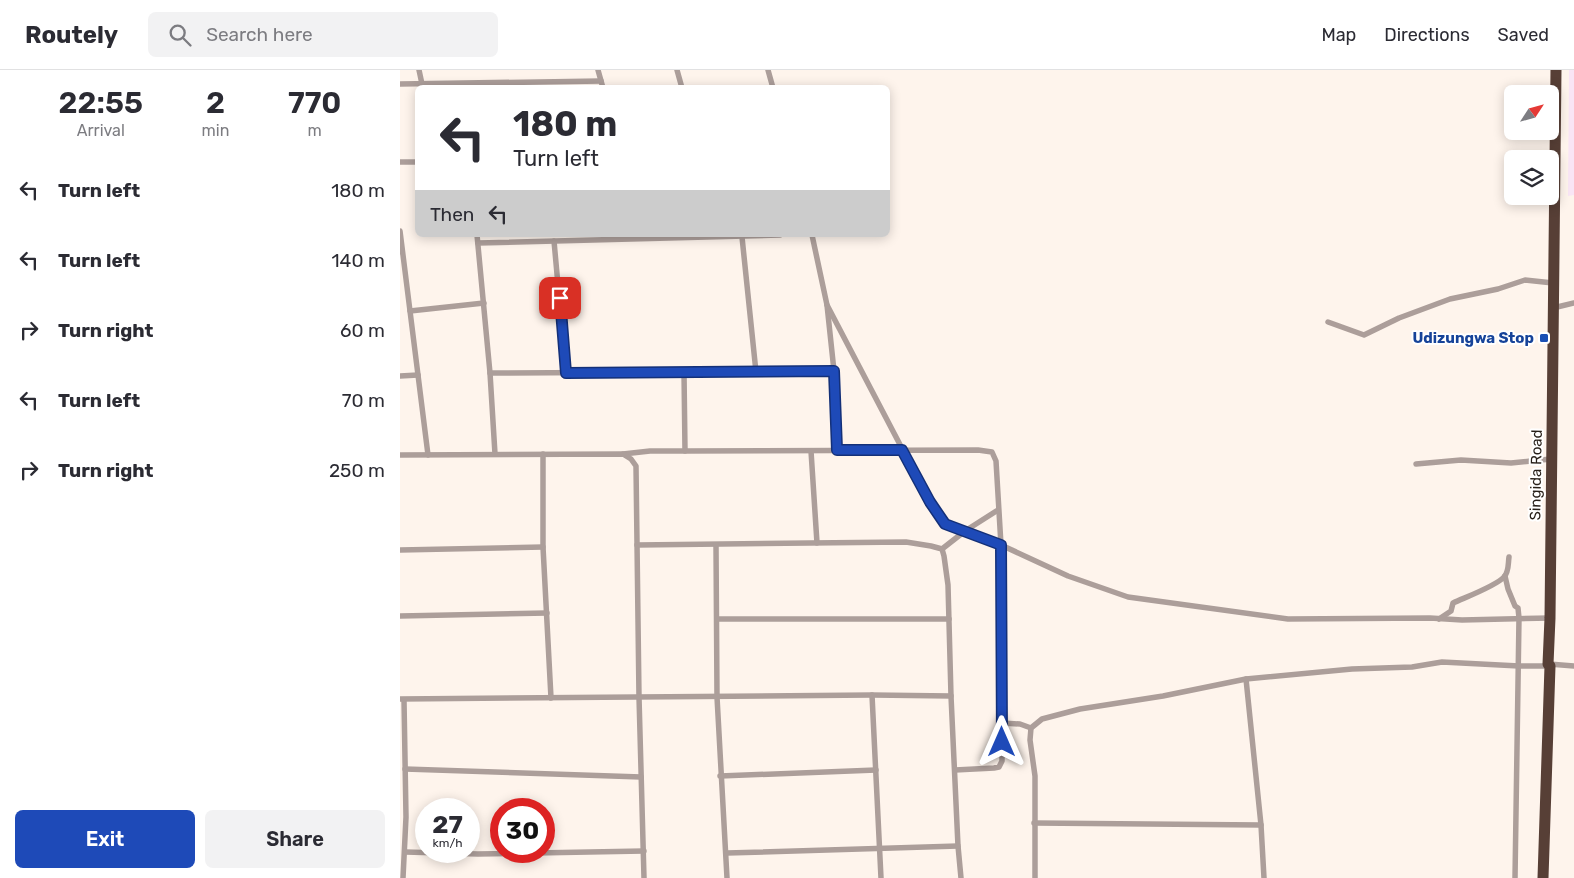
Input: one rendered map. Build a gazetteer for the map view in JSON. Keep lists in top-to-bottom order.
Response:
{
  "streets": {
    "highway": ["Singida Road"]
  },
  "places": {
    "transit": ["Udizungwa Stop"]
  },
  "north": "top right",
  "page": {
    "header": "Routely",
    "search": "Search here",
    "nav": ["Map", "Directions", "Saved"],
    "eta": [
      "22:55",
      "Arrival",
      "2",
      "min",
      "770",
      "m"
    ],
    "turn": ["180 m", "Turn left"],
    "list": [
      {
        "name": "Turn left",
        "value": "180 m"
      },
      {
        "name": "Turn left",
        "value": "140 m"
      },
      {
        "name": "Turn right",
        "value": "60 m"
      },
      {
        "name": "Turn left",
        "value": "70 m"
      },
      {
        "name": "Turn right",
        "value": "250 m"
      }
    ],
    "then": "Then",
    "speed": "27 km/h",
    "limit": "30",
    "buttons": ["Exit", "Share"]
  }
}
